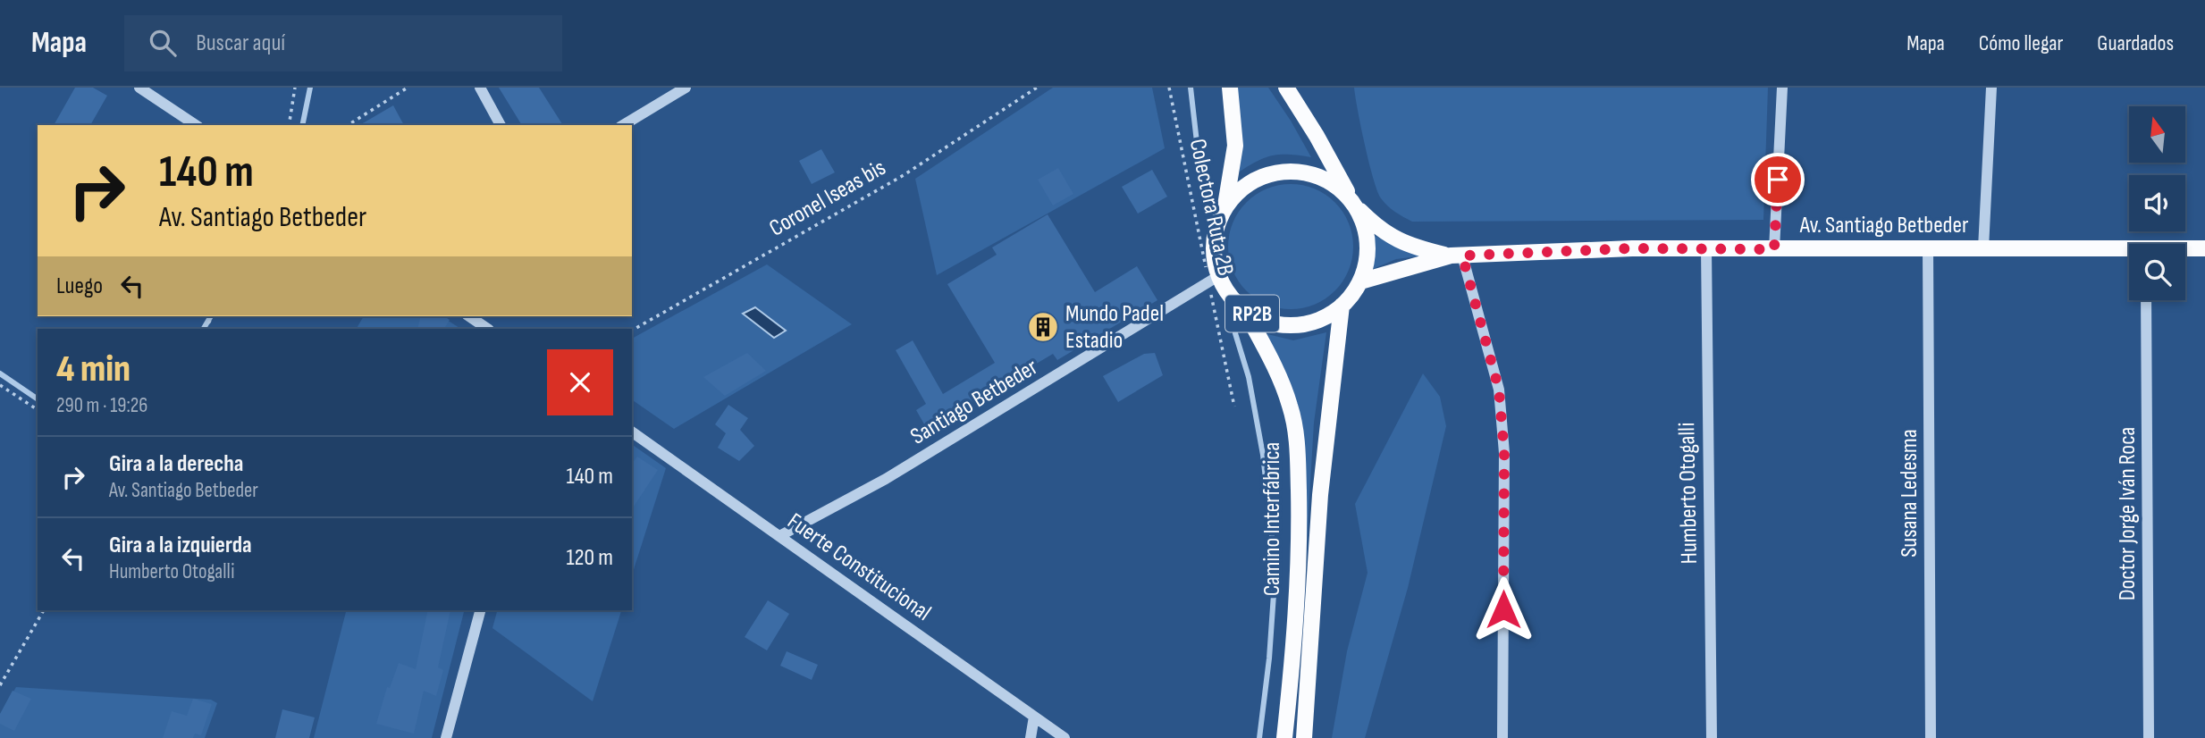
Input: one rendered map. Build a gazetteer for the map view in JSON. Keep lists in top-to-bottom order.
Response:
{
  "streets": {
    "main road": ["Av. Santiago Betbeder", "RP2B", "Camino Interfábrica"],
    "street": [
      "Santiago Betbeder",
      "Humberto Otogalli",
      "Susana Ledesma",
      "Doctor Jorge Iván Roca",
      "Fuerte Constitucional"
    ],
    "path": ["Coronel Iseas bis", "Colectora Ruta 2B"]
  },
  "crossings": [
    ["Colectora Ruta 2B", "Santiago Betbeder"],
    ["Colectora Ruta 2B", "Camino Interfábrica"],
    ["Av. Santiago Betbeder", "Humberto Otogalli"],
    ["Av. Santiago Betbeder", "Susana Ledesma"],
    ["Santiago Betbeder", "Camino Interfábrica"],
    ["Santiago Betbeder", "Fuerte Constitucional"]
  ],
  "places": {
    "building": ["Mundo Padel Estadio"]
  },
  "north": "top",
  "page": {
    "header": "Mapa",
    "search": "Buscar aquí",
    "nav": ["Mapa", "Cómo llegar", "Guardados"],
    "turn": ["140 m", "Av. Santiago Betbeder"],
    "then": "Luego",
    "heading": ["4 min", "290 m · 19:26"],
    "list": [
      {
        "name": "Gira a la derecha",
        "note": "Av. Santiago Betbeder",
        "value": "140 m"
      },
      {
        "name": "Gira a la izquierda",
        "note": "Humberto Otogalli",
        "value": "120 m"
      }
    ]
  }
}
